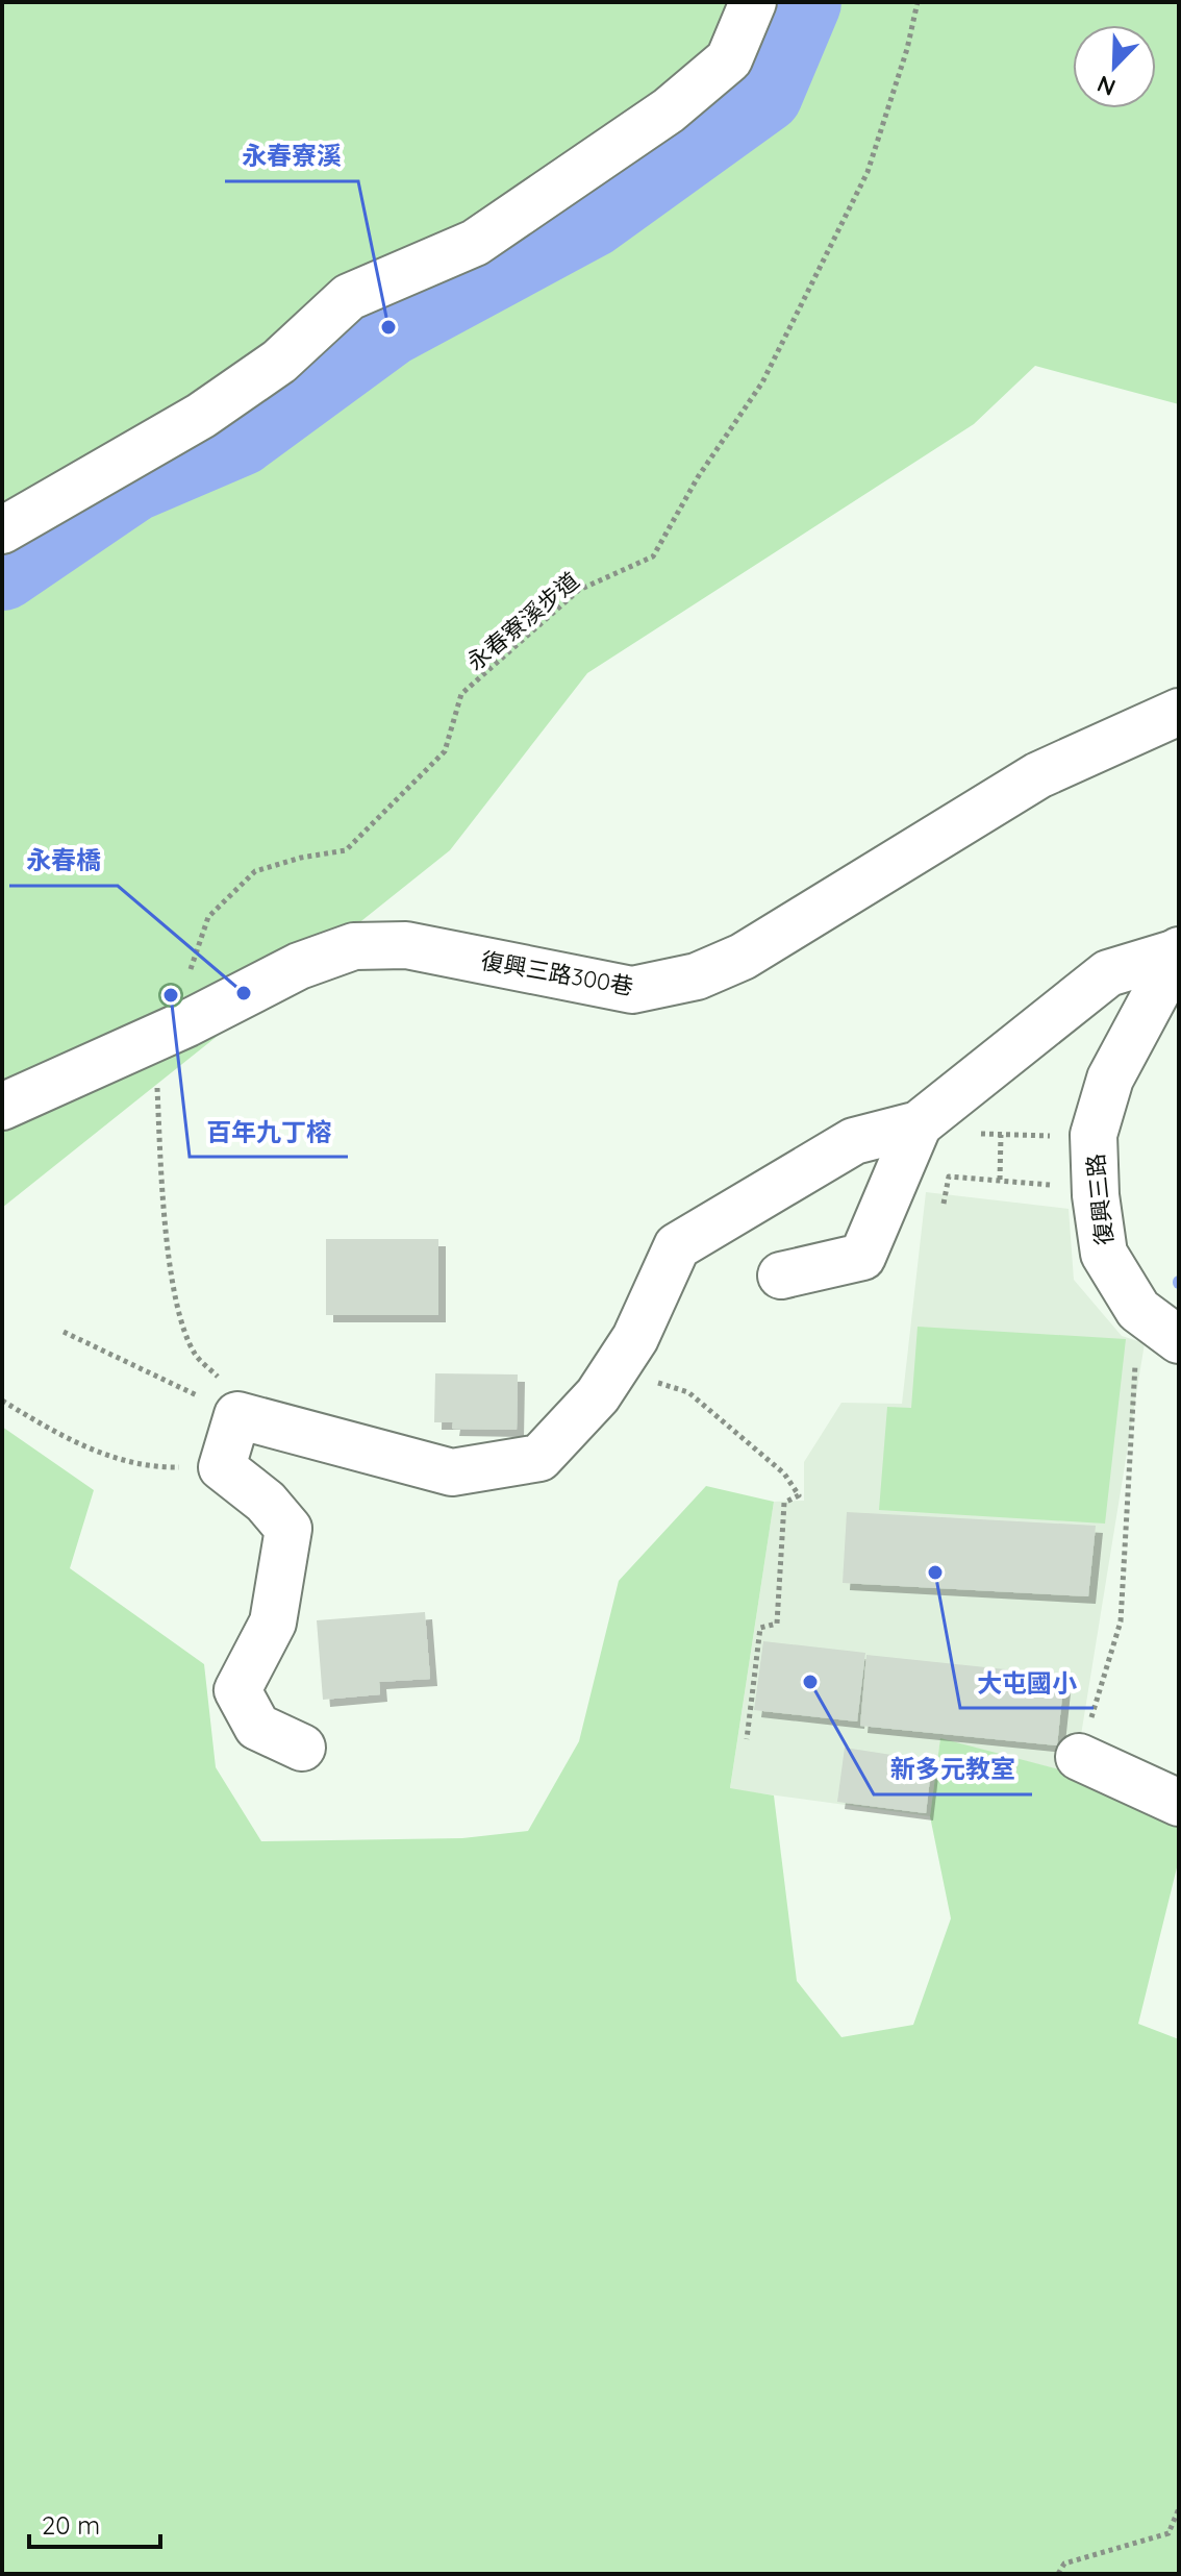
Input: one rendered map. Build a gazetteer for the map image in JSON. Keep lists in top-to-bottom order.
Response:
{
  "streets": {
    "street": ["復興三路300巷", "復興三路"],
    "path": ["永春寮溪步道"]
  },
  "crossings": [
    ["永春寮溪步道", "復興三路300巷"]
  ],
  "places": [
    "永春寮溪",
    "永春橋",
    "百年九丁榕",
    "大屯國小",
    "新多元教室"
  ],
  "scale_bar": "20 m",
  "north": "bottom left"
}
